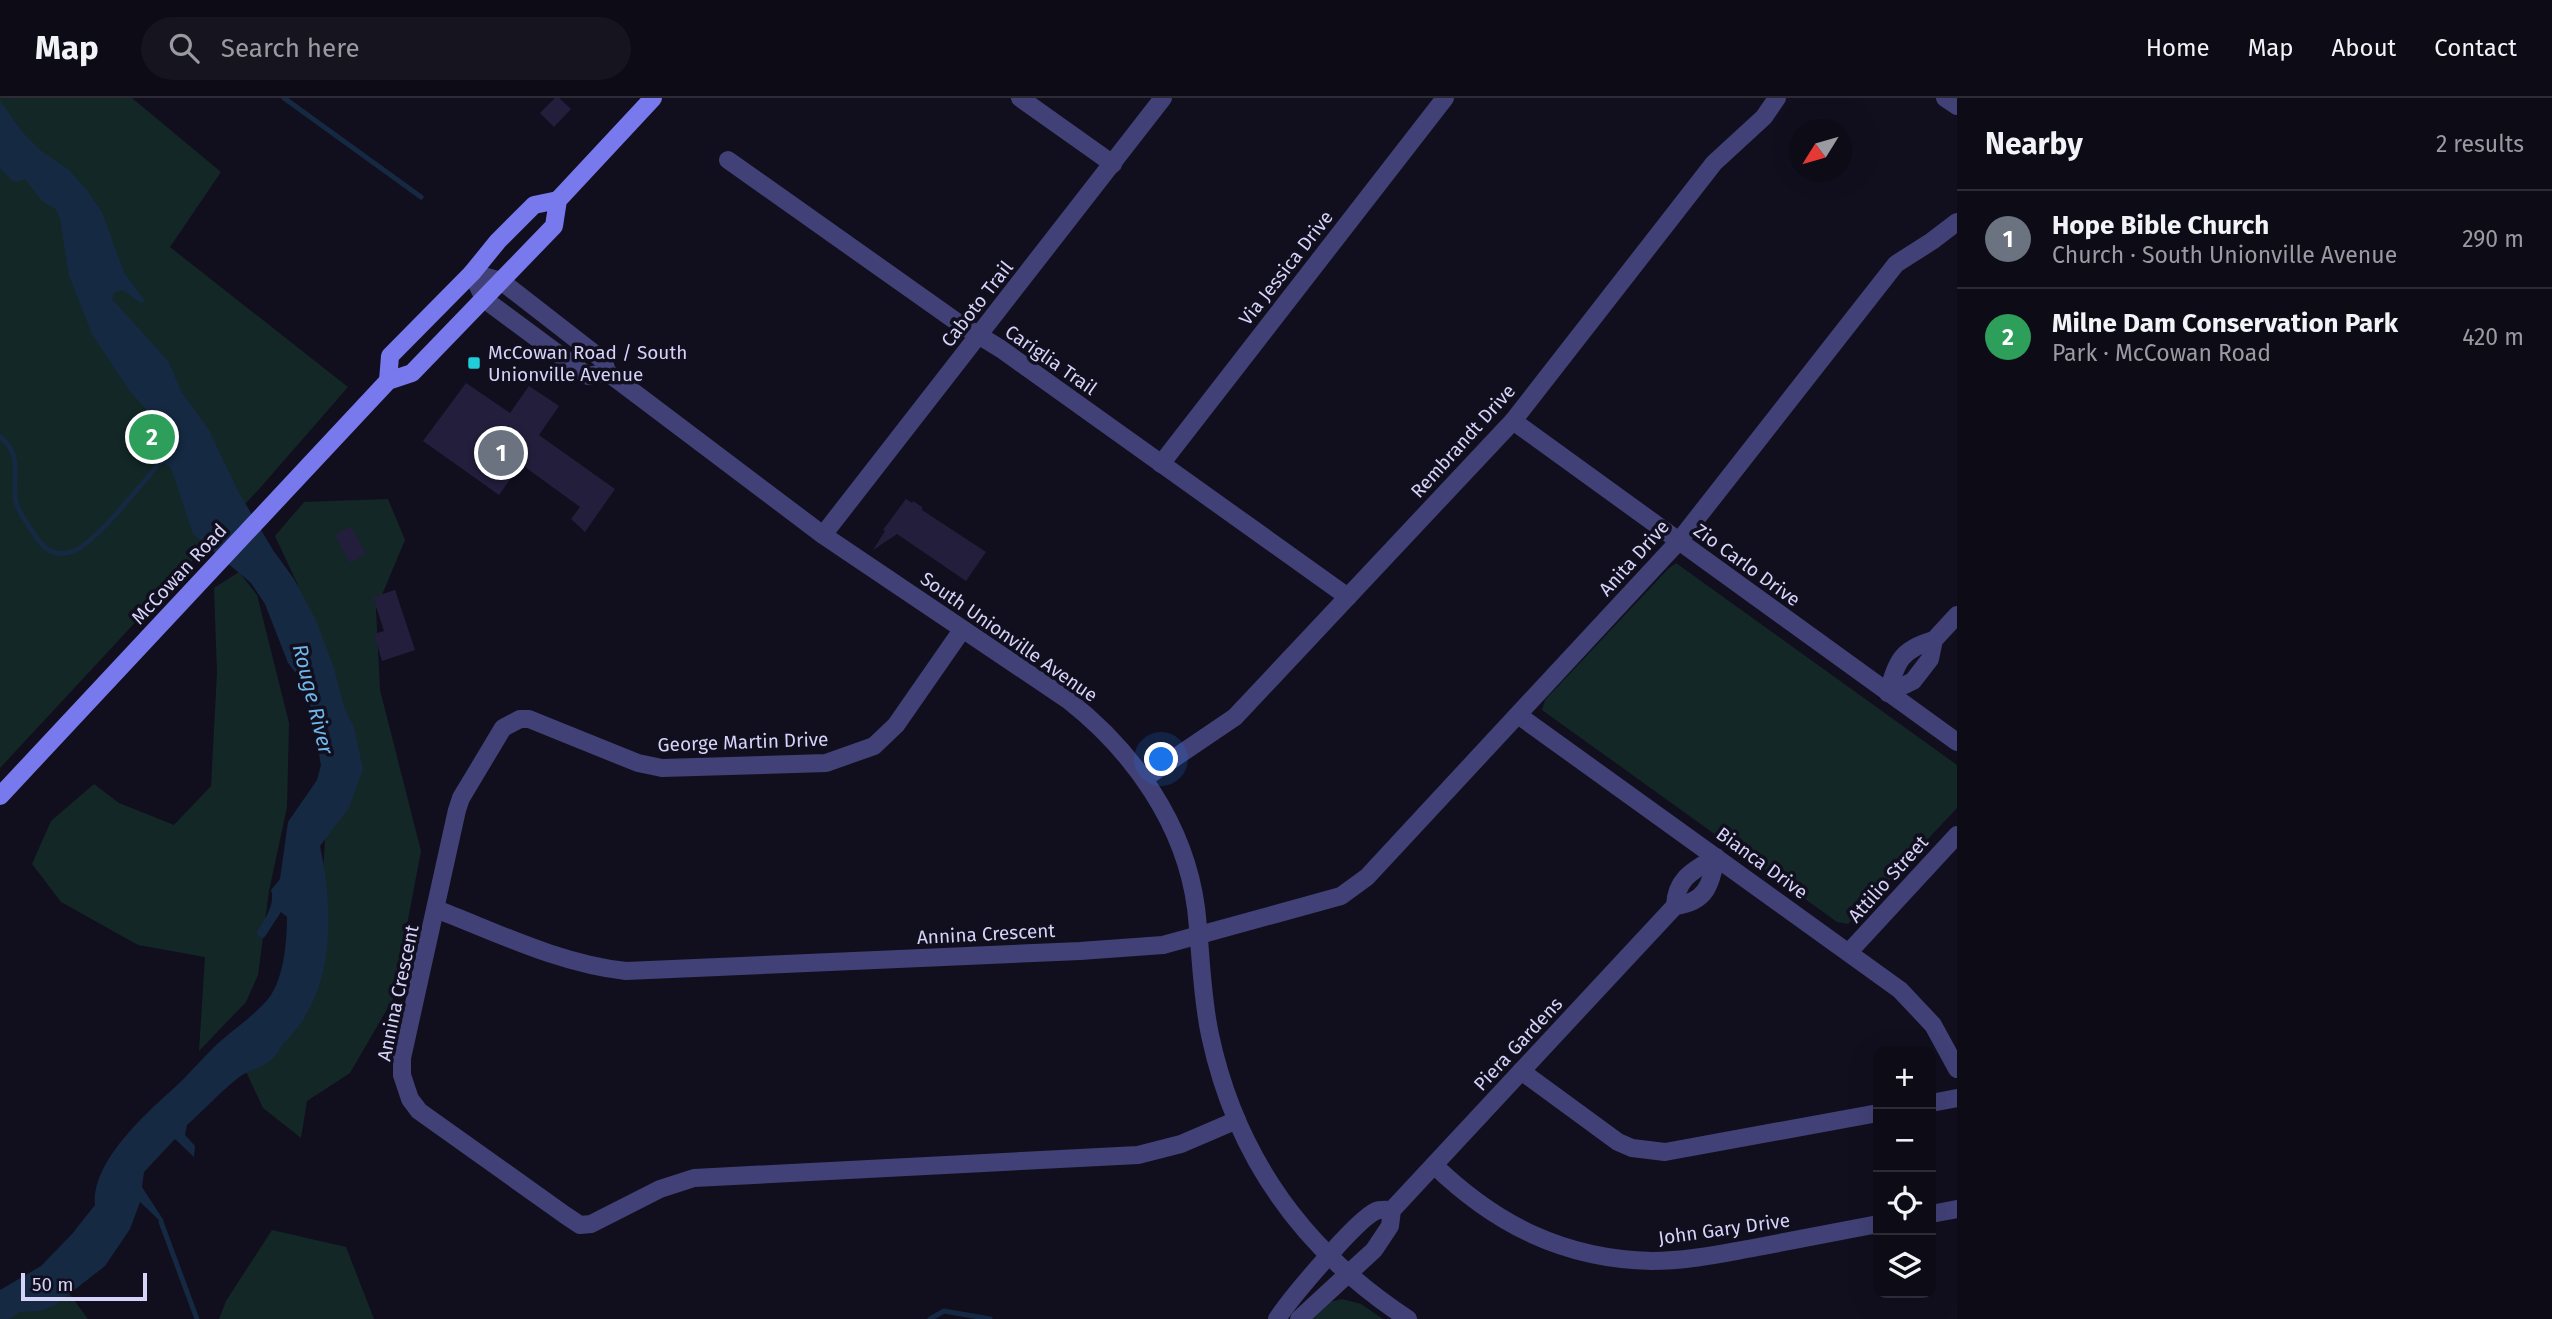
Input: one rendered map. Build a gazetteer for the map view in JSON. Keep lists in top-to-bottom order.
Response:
{
  "streets": {
    "main road": ["McCowan Road"],
    "street": [
      "Via Jessica Drive",
      "Caboto Trail",
      "Cariglia Trail",
      "Rembrandt Drive",
      "Anita Drive",
      "Zio Carlo Drive",
      "South Unionville Avenue",
      "George Martin Drive",
      "Bianca Drive",
      "Attilio Street",
      "Annina Crescent",
      "Piera Gardens",
      "John Gary Drive"
    ]
  },
  "crossings": [
    ["Via Jessica Drive", "Cariglia Trail"],
    ["Caboto Trail", "Cariglia Trail"],
    ["Caboto Trail", "South Unionville Avenue"],
    ["Cariglia Trail", "Rembrandt Drive"],
    ["Rembrandt Drive", "Zio Carlo Drive"],
    ["Rembrandt Drive", "South Unionville Avenue"],
    ["Anita Drive", "Zio Carlo Drive"],
    ["Anita Drive", "Bianca Drive"],
    ["Anita Drive", "Annina Crescent"],
    ["McCowan Road", "South Unionville Avenue"],
    ["South Unionville Avenue", "George Martin Drive"],
    ["South Unionville Avenue", "Annina Crescent"],
    ["South Unionville Avenue", "Piera Gardens"],
    ["George Martin Drive", "Annina Crescent"],
    ["Bianca Drive", "Attilio Street"],
    ["Bianca Drive", "Piera Gardens"],
    ["Piera Gardens", "John Gary Drive"]
  ],
  "water": ["Rouge River"],
  "places": {
    "transit": ["McCowan Road / South Unionville Avenue"]
  },
  "scale_bar": "50 m",
  "north": "bottom left",
  "page": {
    "header": "Map",
    "search": "Search here",
    "nav": [
      "Home",
      "Map",
      "About",
      "Contact"
    ],
    "heading": ["Nearby", "2 results"],
    "list": [
      {
        "mark": "1",
        "name": "Hope Bible Church",
        "note": "Church · South Unionville Avenue",
        "value": "290 m"
      },
      {
        "mark": "2",
        "name": "Milne Dam Conservation Park",
        "note": "Park · McCowan Road",
        "value": "420 m"
      }
    ],
    "pins": ["2", "1"],
    "map_buttons": ["+", "−"],
    "scale": "50 m"
  }
}
